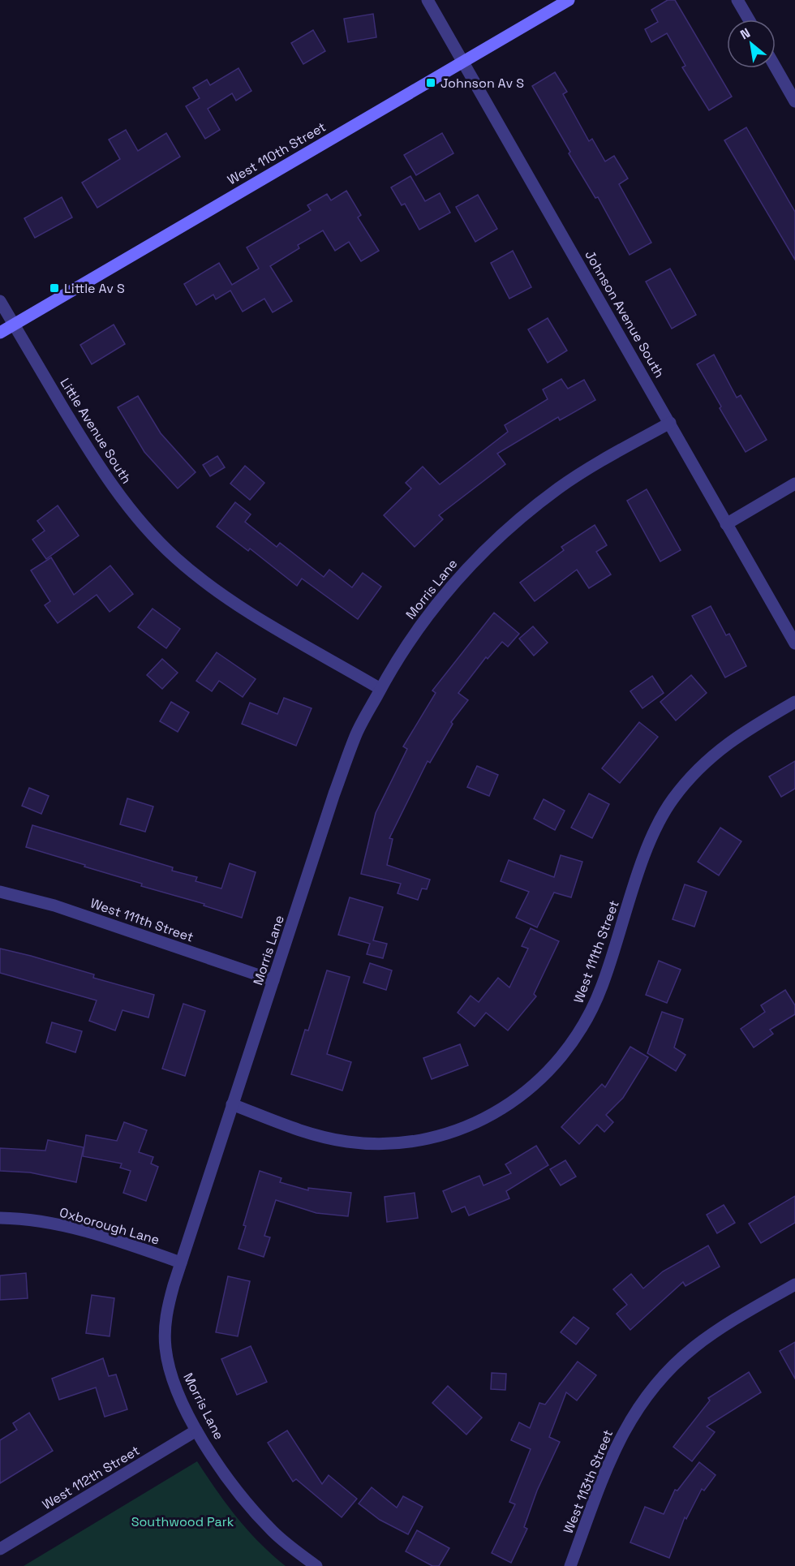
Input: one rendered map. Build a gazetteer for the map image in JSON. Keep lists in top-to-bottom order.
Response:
{
  "streets": {
    "street": [
      "West 110th Street",
      "Johnson Avenue South",
      "Little Avenue South",
      "Morris Lane",
      "West 111th Street",
      "Oxborough Lane",
      "West 112th Street",
      "West 113th Street"
    ]
  },
  "crossings": [
    ["West 110th Street", "Johnson Avenue South"],
    ["West 110th Street", "Little Avenue South"],
    ["Johnson Avenue South", "Morris Lane"],
    ["Little Avenue South", "Morris Lane"],
    ["Morris Lane", "West 111th Street"],
    ["Morris Lane", "Oxborough Lane"],
    ["Morris Lane", "West 112th Street"]
  ],
  "parks": ["Southwood Park"],
  "places": {
    "transit": ["Johnson Av S", "Little Av S"]
  },
  "north": "top left"
}
